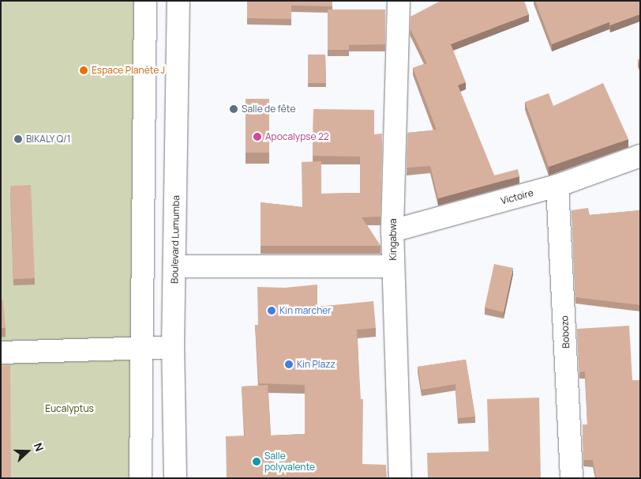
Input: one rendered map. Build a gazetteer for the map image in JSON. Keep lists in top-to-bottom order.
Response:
{
  "streets": {
    "main road": [
      "Victoire",
      "Boulevard Lumumba",
      "Kingabwa",
      "Bobozo"
    ]
  },
  "crossings": [
    ["Victoire", "Kingabwa"],
    ["Victoire", "Bobozo"]
  ],
  "parks": ["Eucalyptus"],
  "places": [
    "Espace Planète J",
    "Salle de fête",
    "Apocalypse 22",
    "BIKALY Q/1",
    "Kin marcher",
    "Kin Plazz",
    "Salle polyvalente"
  ],
  "north": "right"
}
